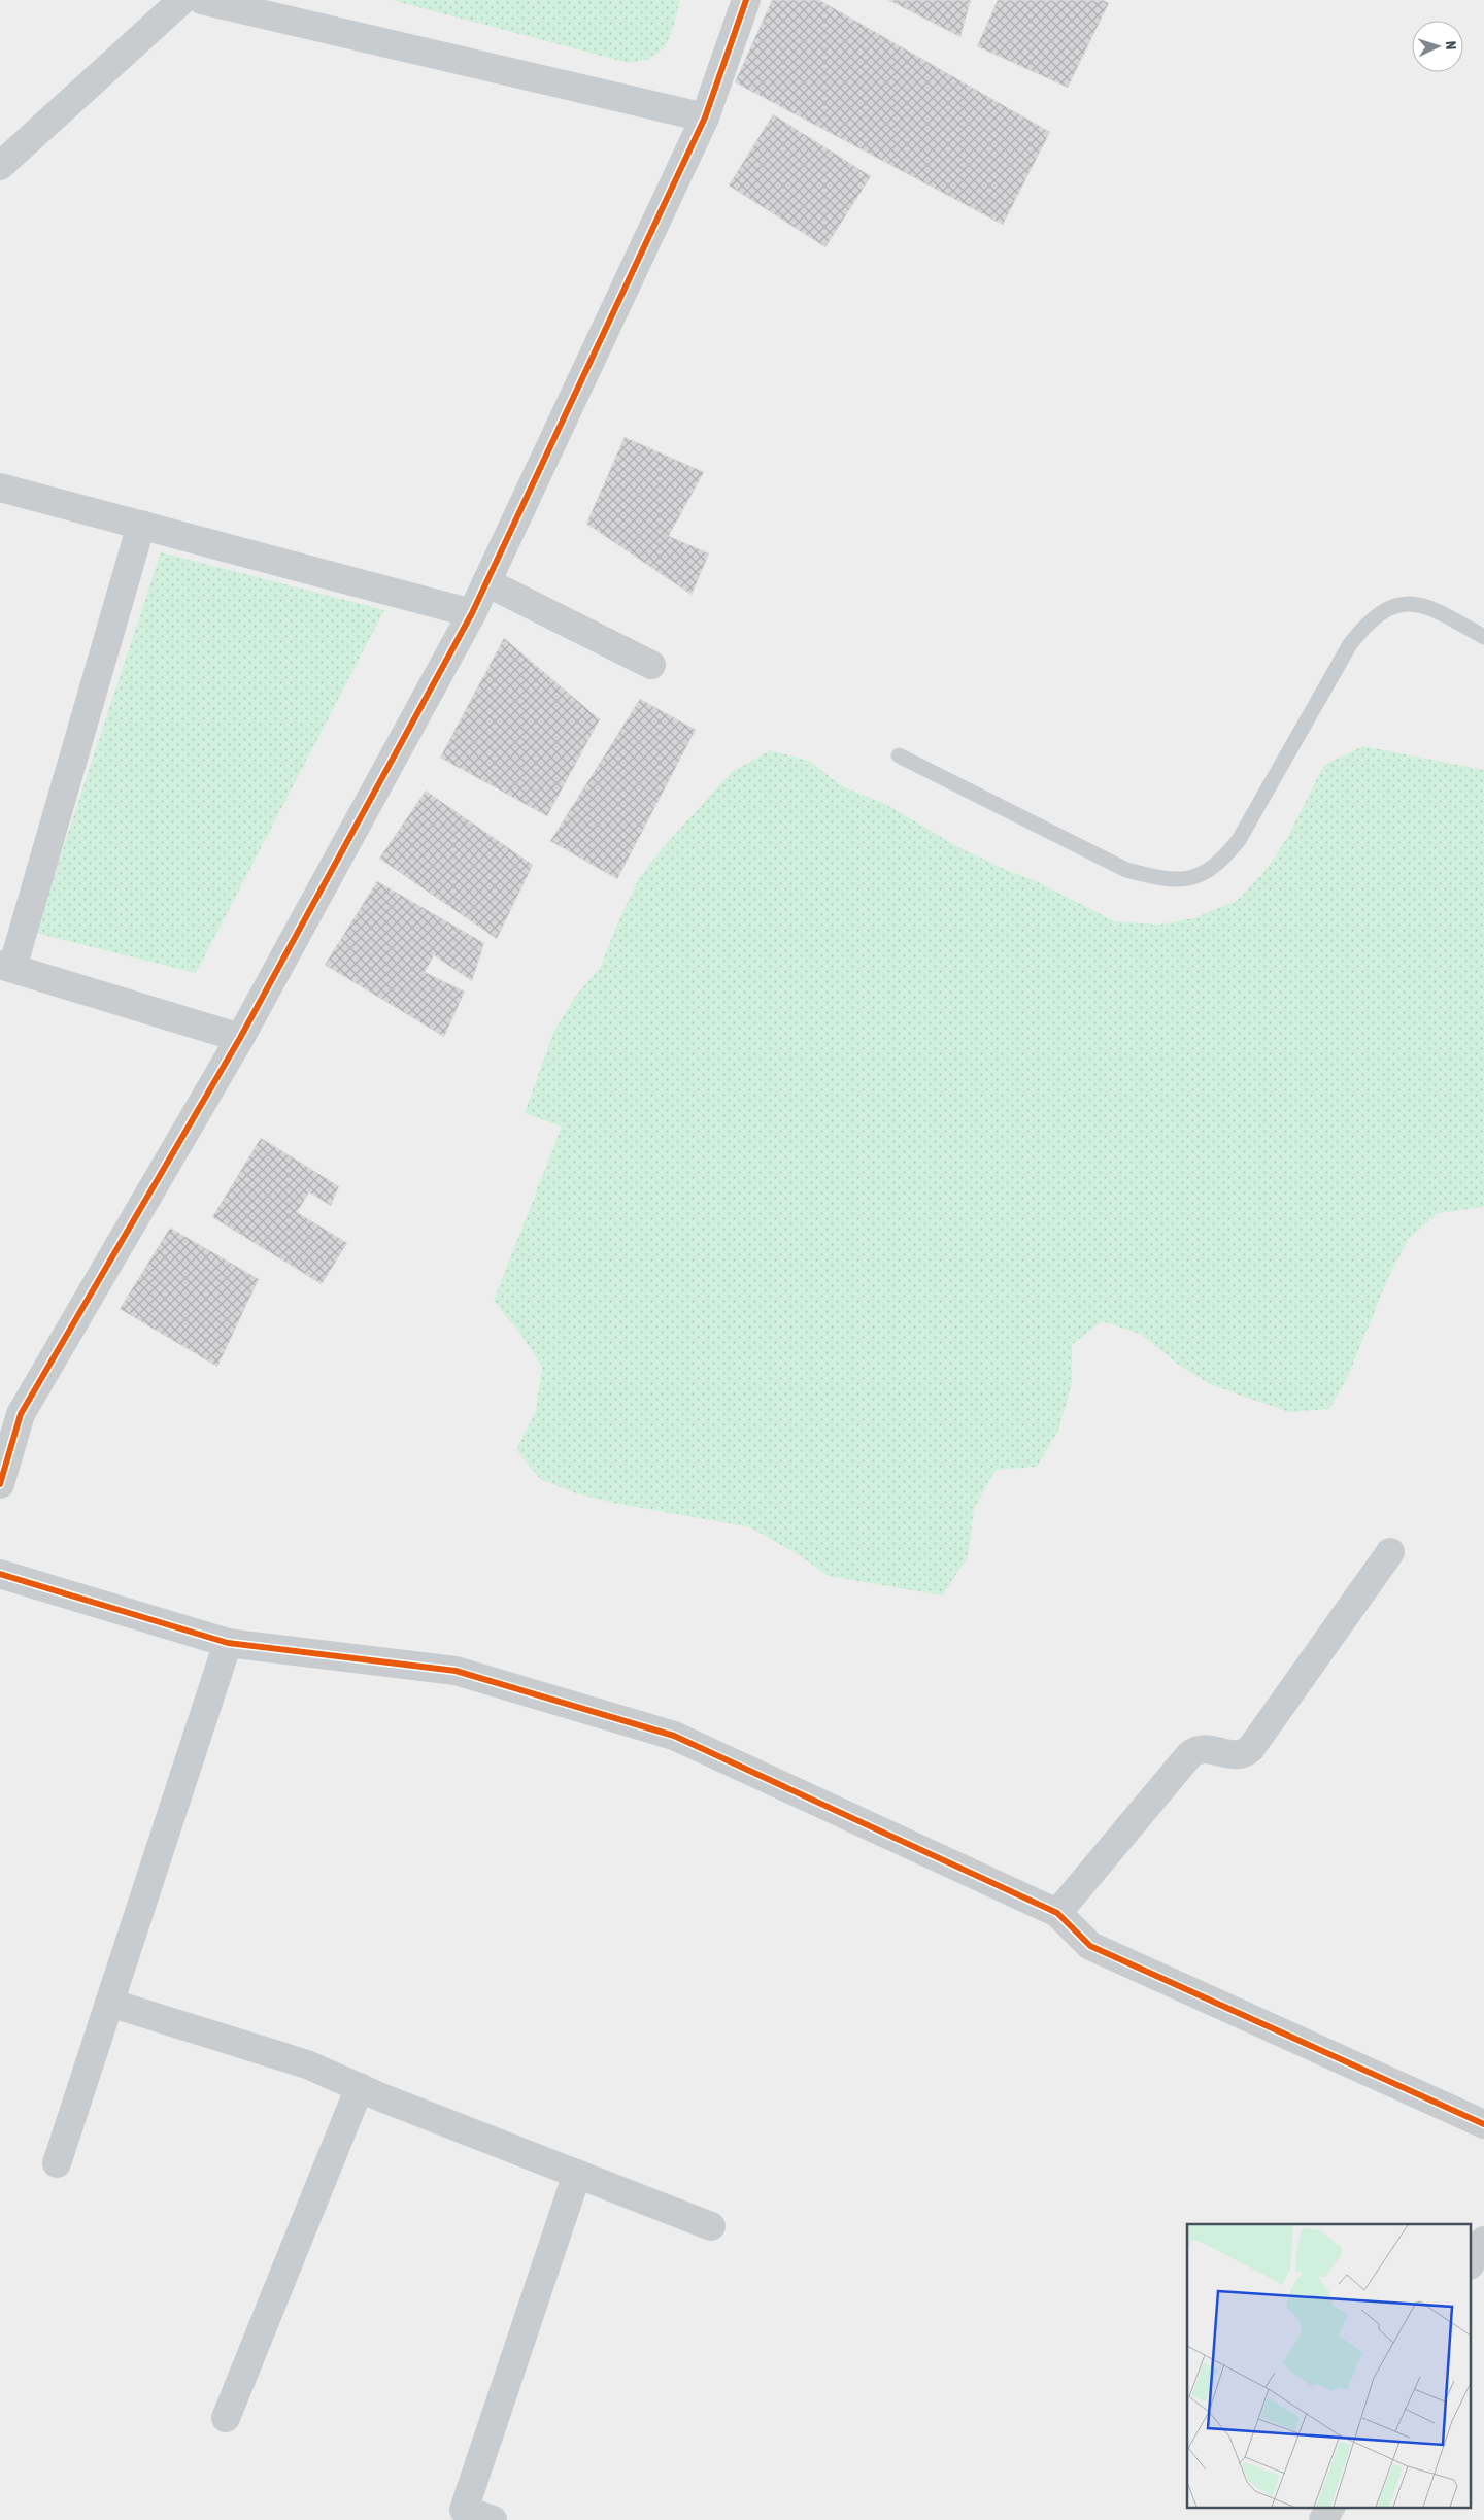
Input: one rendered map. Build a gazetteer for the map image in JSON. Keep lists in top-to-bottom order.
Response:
{
  "north": "right"
}
